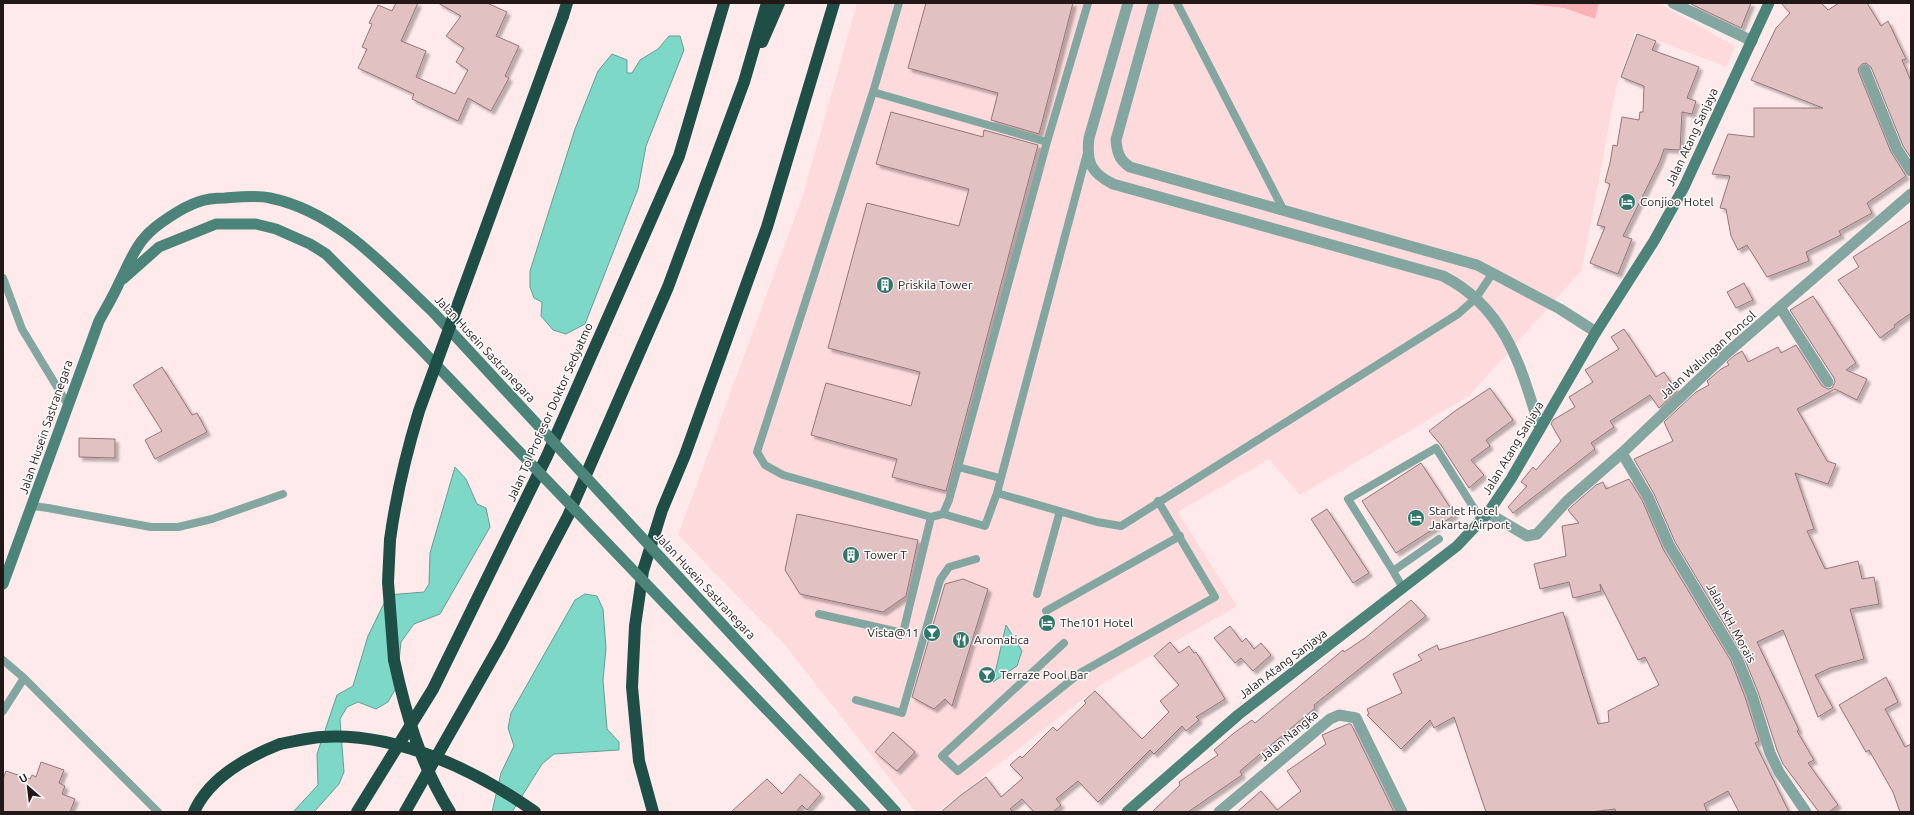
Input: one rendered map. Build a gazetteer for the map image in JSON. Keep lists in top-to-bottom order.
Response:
{
  "streets": {
    "highway": ["Jalan Tol Profesor Doktor Sedyatmo"],
    "main road": ["Jalan Atang Sanjaya", "Jalan Husein Sastranegara"],
    "street": ["Jalan Walungan Poncol", "Jalan KH. Morais", "Jalan Nangka"]
  },
  "crossings": [
    ["Jalan Atang Sanjaya", "Jalan Walungan Poncol"],
    ["Jalan Walungan Poncol", "Jalan KH. Morais"]
  ],
  "places": {
    "hotel": ["Conjioo Hotel", "Starlet Hotel Jakarta Airport", "The101 Hotel"],
    "building": ["Priskila Tower", "Tower T"],
    "bar": ["Vista@11", "Terraze Pool Bar"],
    "restaurant": ["Aromatica"]
  },
  "north": "top left"
}
